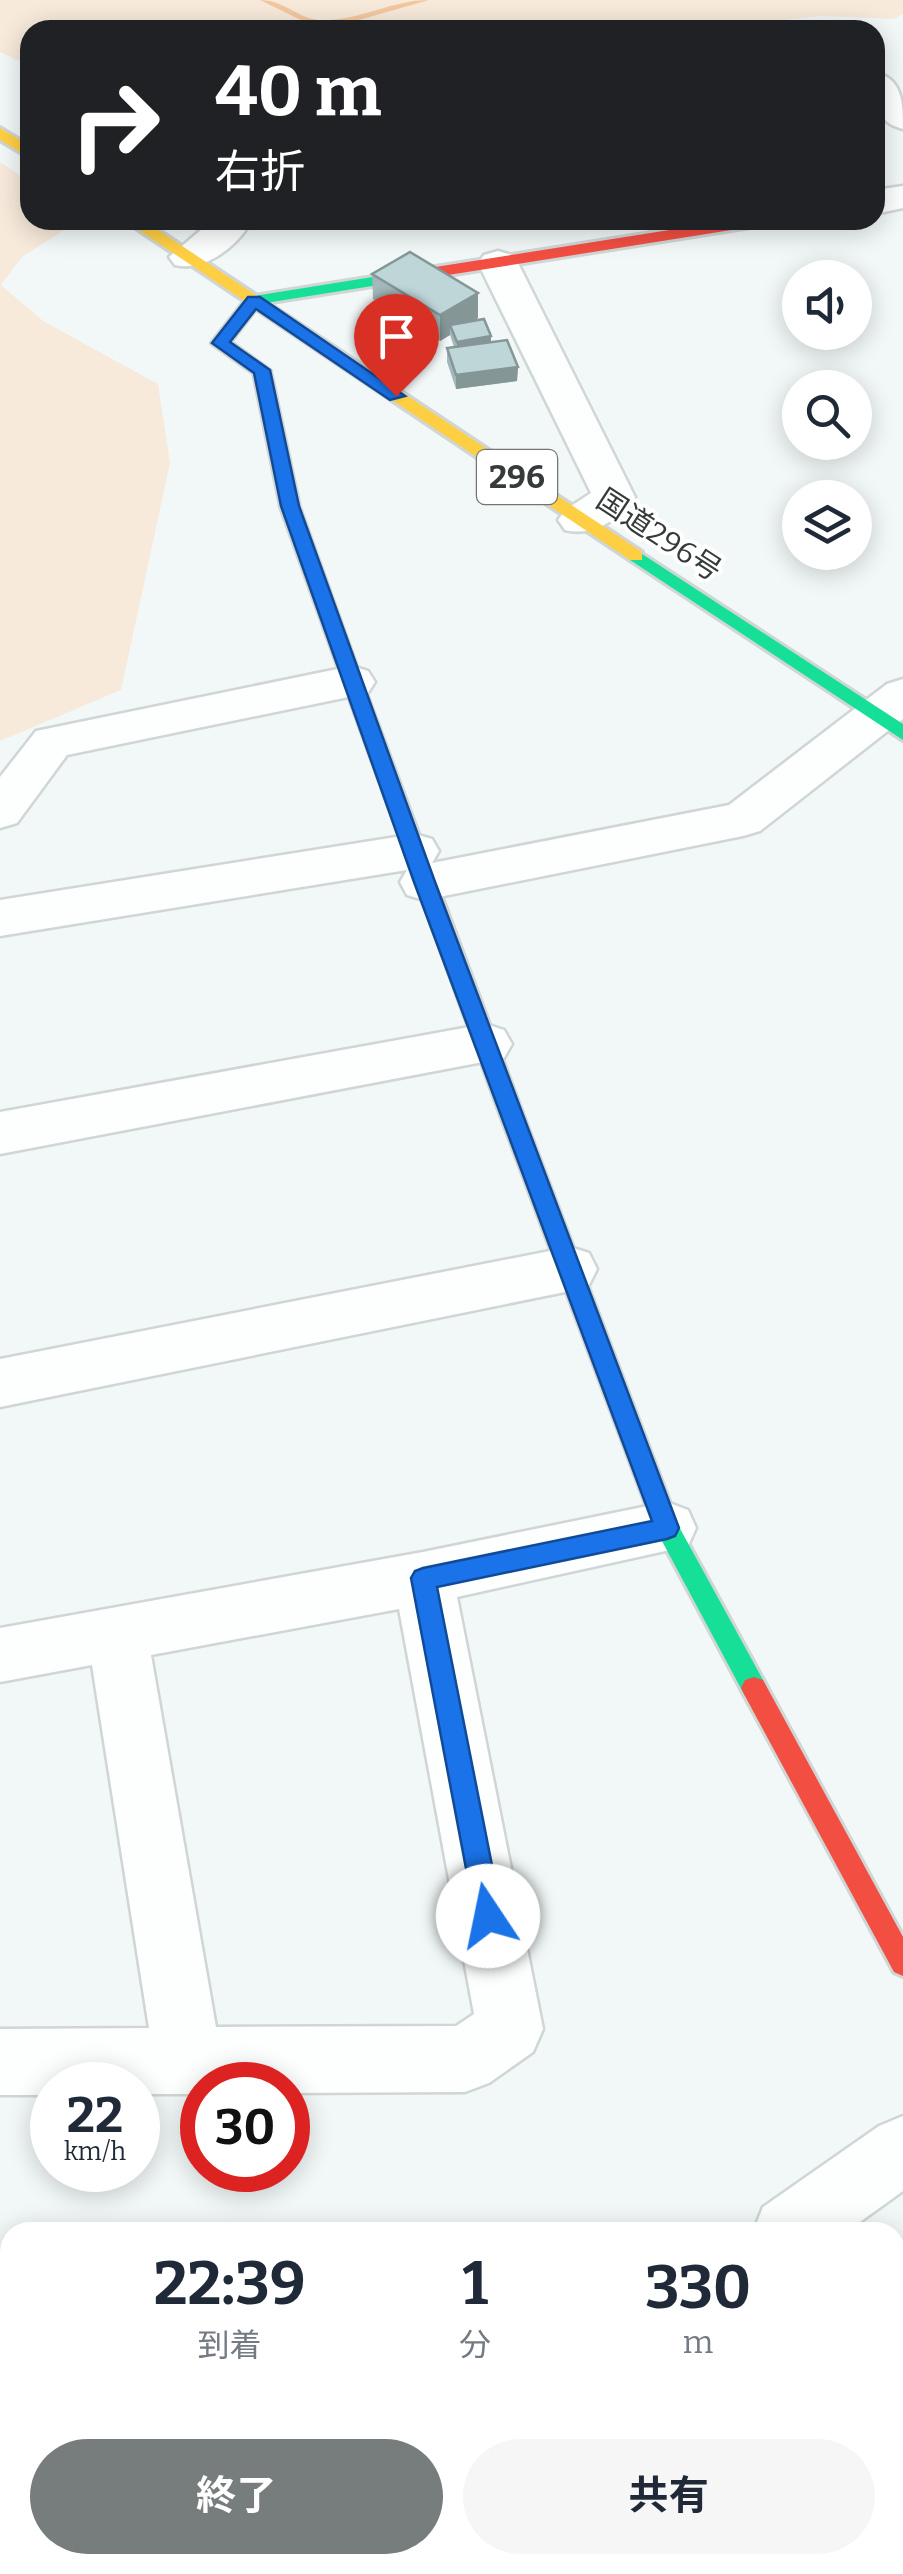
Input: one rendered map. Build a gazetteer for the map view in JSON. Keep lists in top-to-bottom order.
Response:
{
  "streets": {
    "main road": ["296", "国道296号"]
  },
  "page": {
    "turn": ["40 m", "右折"],
    "speed": "22 km/h",
    "limit": "30",
    "eta": [
      "22:39",
      "到着",
      "1",
      "分",
      "330",
      "m"
    ],
    "buttons": ["終了", "共有"]
  }
}
